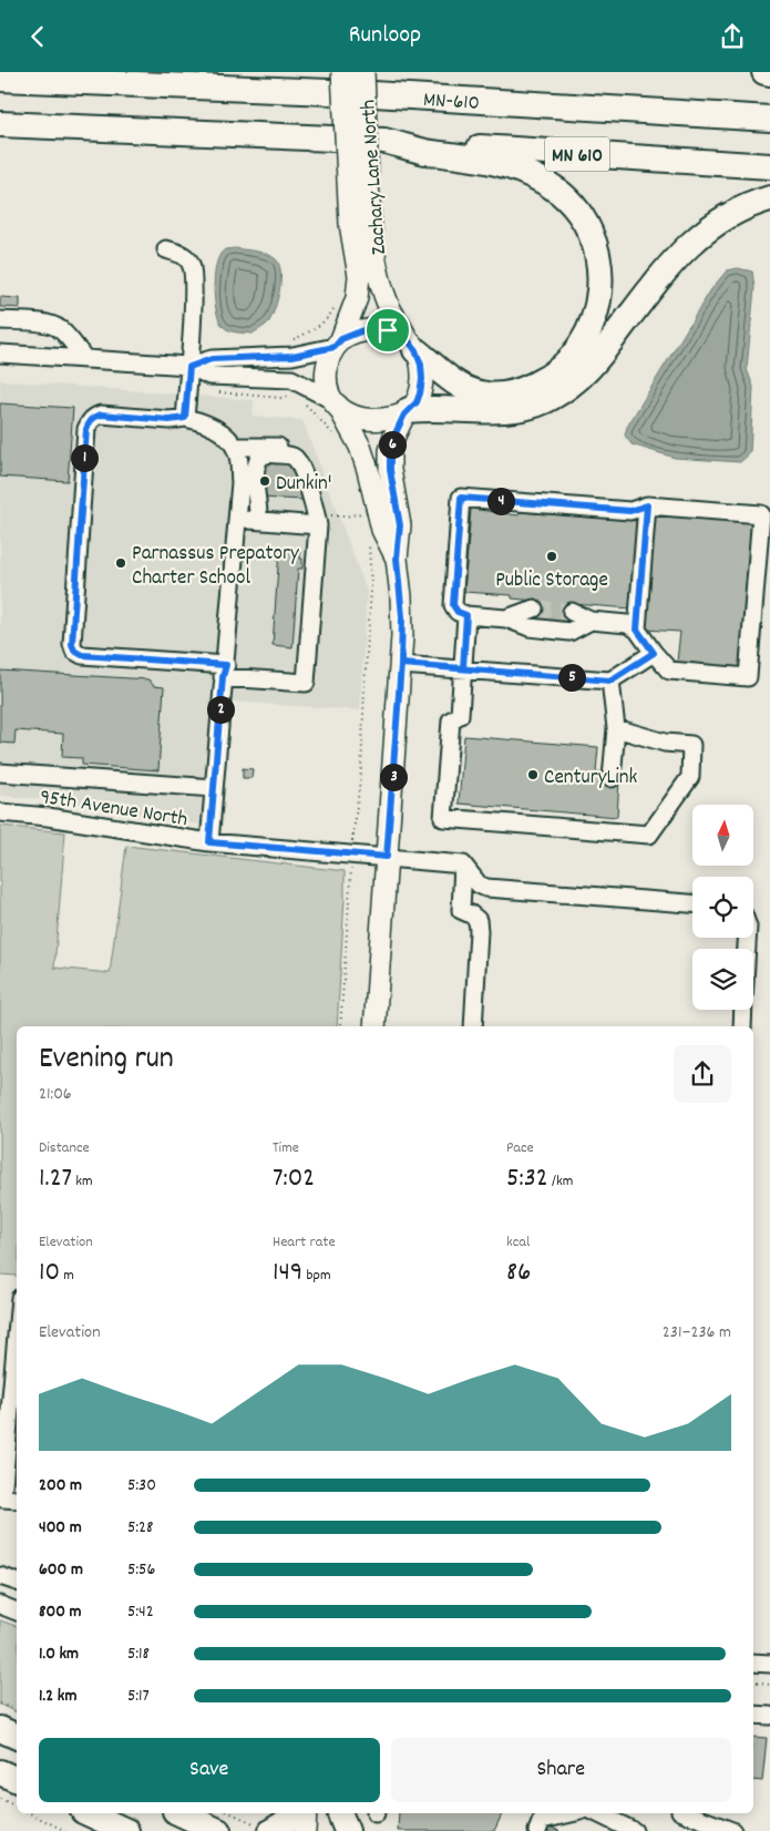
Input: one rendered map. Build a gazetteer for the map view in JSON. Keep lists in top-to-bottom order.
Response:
{
  "streets": {
    "highway": ["MN-610", "MN 610"],
    "main road": ["Zachary Lane North"],
    "street": ["95th Avenue North"]
  },
  "places": [
    "Dunkin'",
    "Public Storage",
    "Parnassus Prepatory Charter School",
    "CenturyLink"
  ],
  "north": "top",
  "page": {
    "header": "Runloop",
    "pins": [
      "6",
      "1",
      "4",
      "5",
      "2",
      "3"
    ],
    "heading": ["Evening run", "21:06"],
    "stats": [
      ["Distance", "1.27 km"],
      ["Time", "7:02"],
      ["Pace", "5:32 /km"],
      ["Elevation", "10 m"],
      ["Heart rate", "149 bpm"],
      ["kcal", "86"]
    ],
    "chart": ["Elevation", "231–236 m"],
    "list": [
      {
        "name": "200 m",
        "note": "5:30"
      },
      {
        "name": "400 m",
        "note": "5:28"
      },
      {
        "name": "600 m",
        "note": "5:56"
      },
      {
        "name": "800 m",
        "note": "5:42"
      },
      {
        "name": "1.0 km",
        "note": "5:18"
      },
      {
        "name": "1.2 km",
        "note": "5:17"
      }
    ],
    "buttons": ["Save", "Share"]
  }
}
